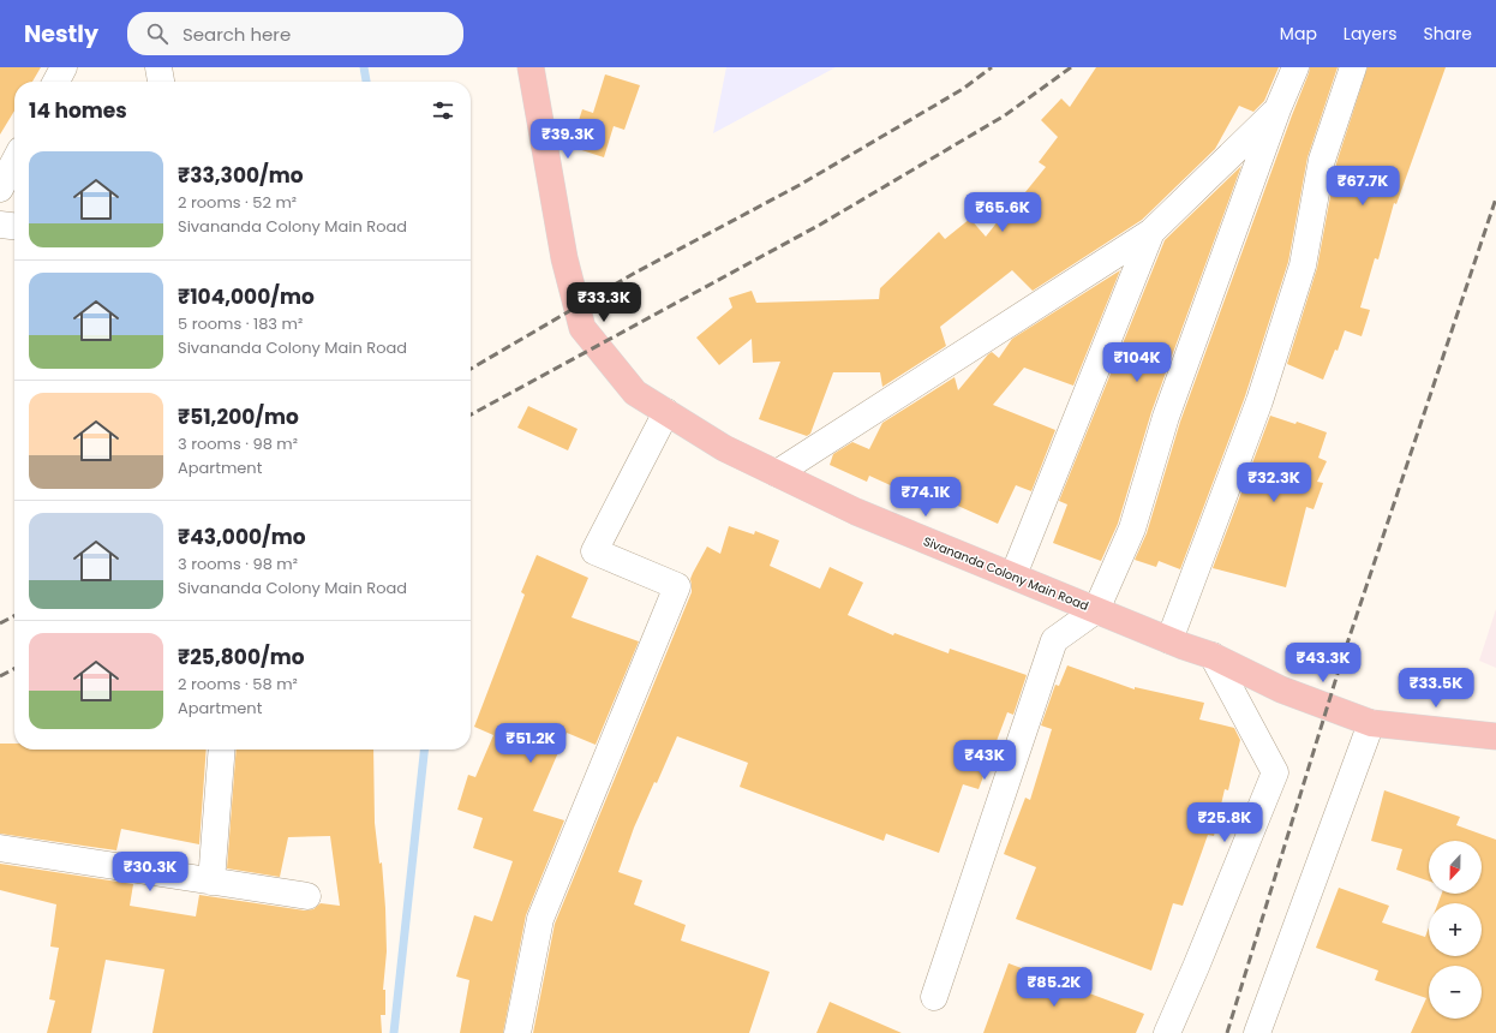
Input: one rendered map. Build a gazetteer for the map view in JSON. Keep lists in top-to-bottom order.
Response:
{
  "streets": {
    "main road": ["Sivananda Colony Main Road"]
  },
  "north": "bottom",
  "page": {
    "header": "Nestly",
    "search": "Search here",
    "nav": ["Map", "Layers", "Share"],
    "heading": "14 homes",
    "price": [
      "₹39.3K",
      "₹67.7K",
      "₹65.6K",
      "₹33.3K",
      "₹104K",
      "₹32.3K",
      "₹74.1K",
      "₹43.3K",
      "₹33.5K",
      "₹51.2K",
      "₹43K",
      "₹25.8K",
      "₹30.3K",
      "₹85.2K"
    ],
    "list": [
      {
        "name": "₹33,300/mo",
        "note": "2 rooms · 52 m² · Sivananda Colony Main Road"
      },
      {
        "name": "₹104,000/mo",
        "note": "5 rooms · 183 m² · Sivananda Colony Main Road"
      },
      {
        "name": "₹51,200/mo",
        "note": "3 rooms · 98 m² · Apartment"
      },
      {
        "name": "₹43,000/mo",
        "note": "3 rooms · 98 m² · Sivananda Colony Main Road"
      },
      {
        "name": "₹25,800/mo",
        "note": "2 rooms · 58 m² · Apartment"
      }
    ],
    "map_buttons": ["+", "−"]
  }
}
